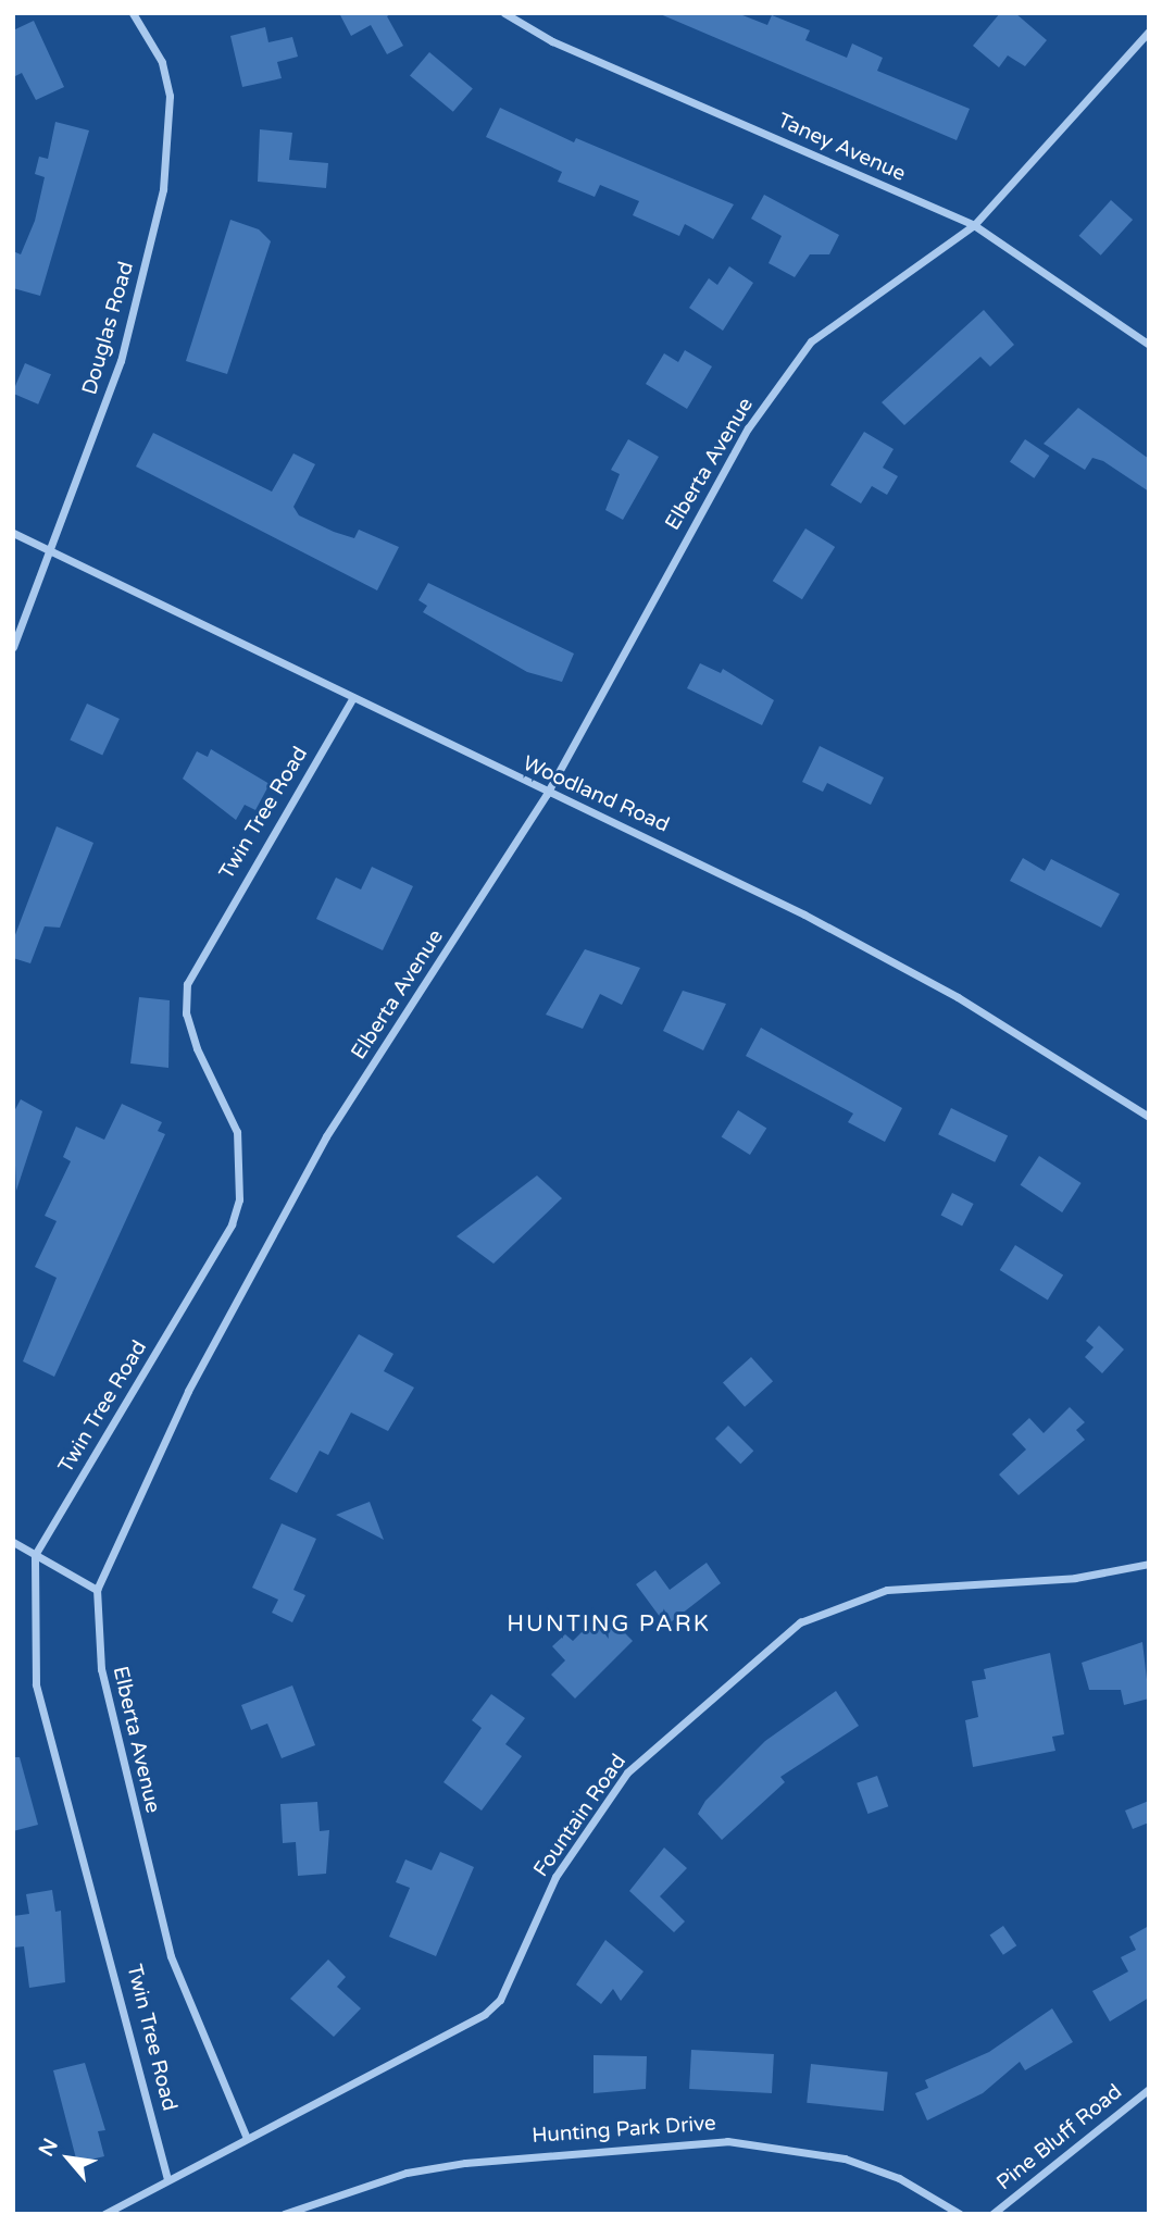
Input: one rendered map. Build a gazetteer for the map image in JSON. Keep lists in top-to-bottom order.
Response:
{
  "streets": {
    "street": [
      "Taney Avenue",
      "Douglas Road",
      "Elberta Avenue",
      "Woodland Road",
      "Twin Tree Road",
      "Fountain Road",
      "Hunting Park Drive",
      "Pine Bluff Road"
    ]
  },
  "crossings": [
    ["Taney Avenue", "Elberta Avenue"],
    ["Douglas Road", "Woodland Road"],
    ["Elberta Avenue", "Woodland Road"],
    ["Elberta Avenue", "Fountain Road"],
    ["Woodland Road", "Twin Tree Road"],
    ["Twin Tree Road", "Fountain Road"]
  ],
  "districts": ["HUNTING PARK"],
  "north": "top left"
}
